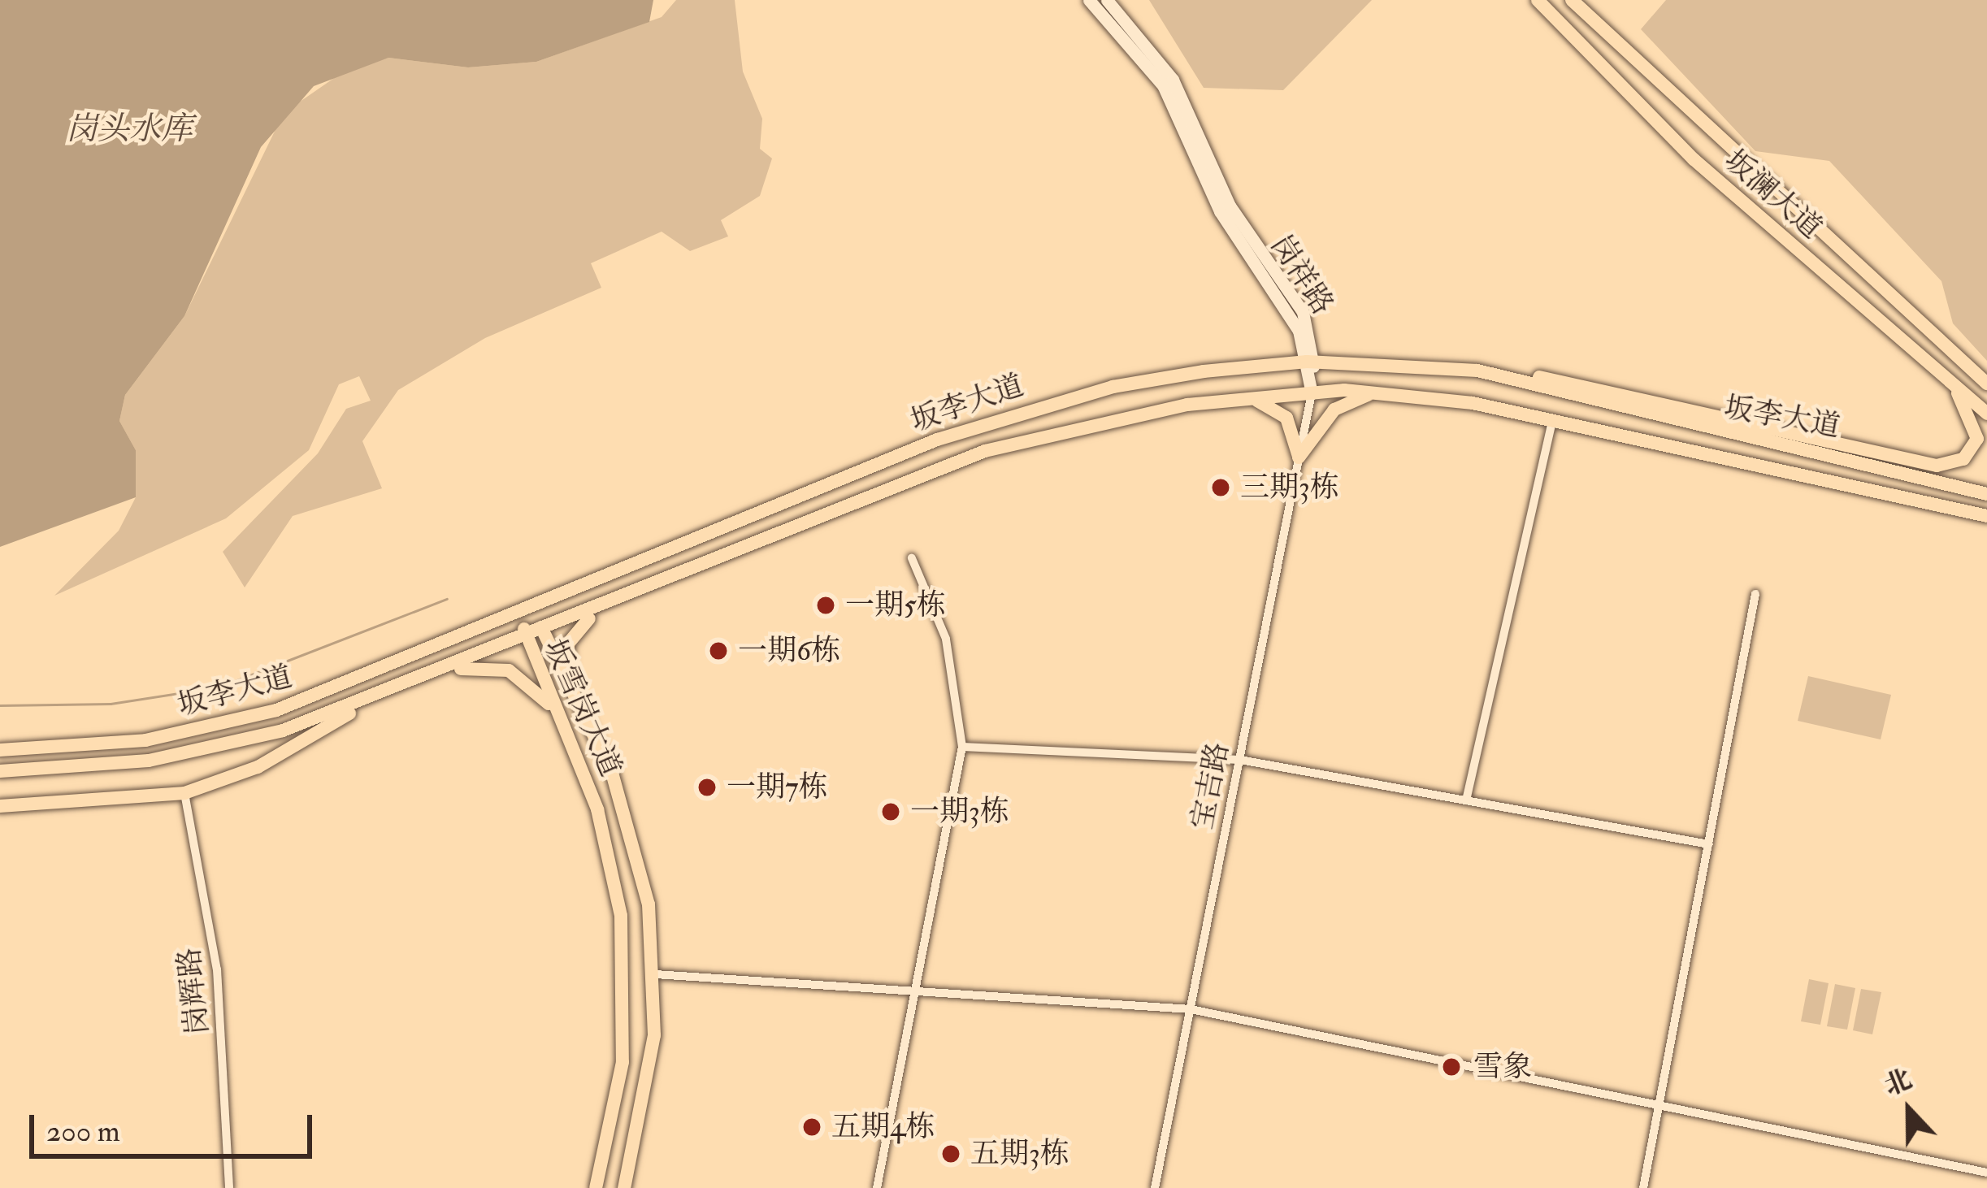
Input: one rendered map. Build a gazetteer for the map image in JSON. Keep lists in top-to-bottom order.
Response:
{
  "streets": {
    "main road": ["坂澜大道", "坂李大道", "坂雪岗大道"],
    "street": ["岗祥路", "宝吉路", "岗辉路"]
  },
  "crossings": [
    ["岗祥路", "坂李大道"],
    ["岗祥路", "宝吉路"],
    ["坂李大道", "坂雪岗大道"],
    ["坂李大道", "宝吉路"]
  ],
  "water": ["岗头水库"],
  "places": [
    "三期3栋",
    "一期5栋",
    "一期6栋",
    "一期7栋",
    "一期3栋",
    "雪象",
    "五期4栋",
    "五期3栋"
  ],
  "scale_bar": "200 m",
  "north": "top"
}
